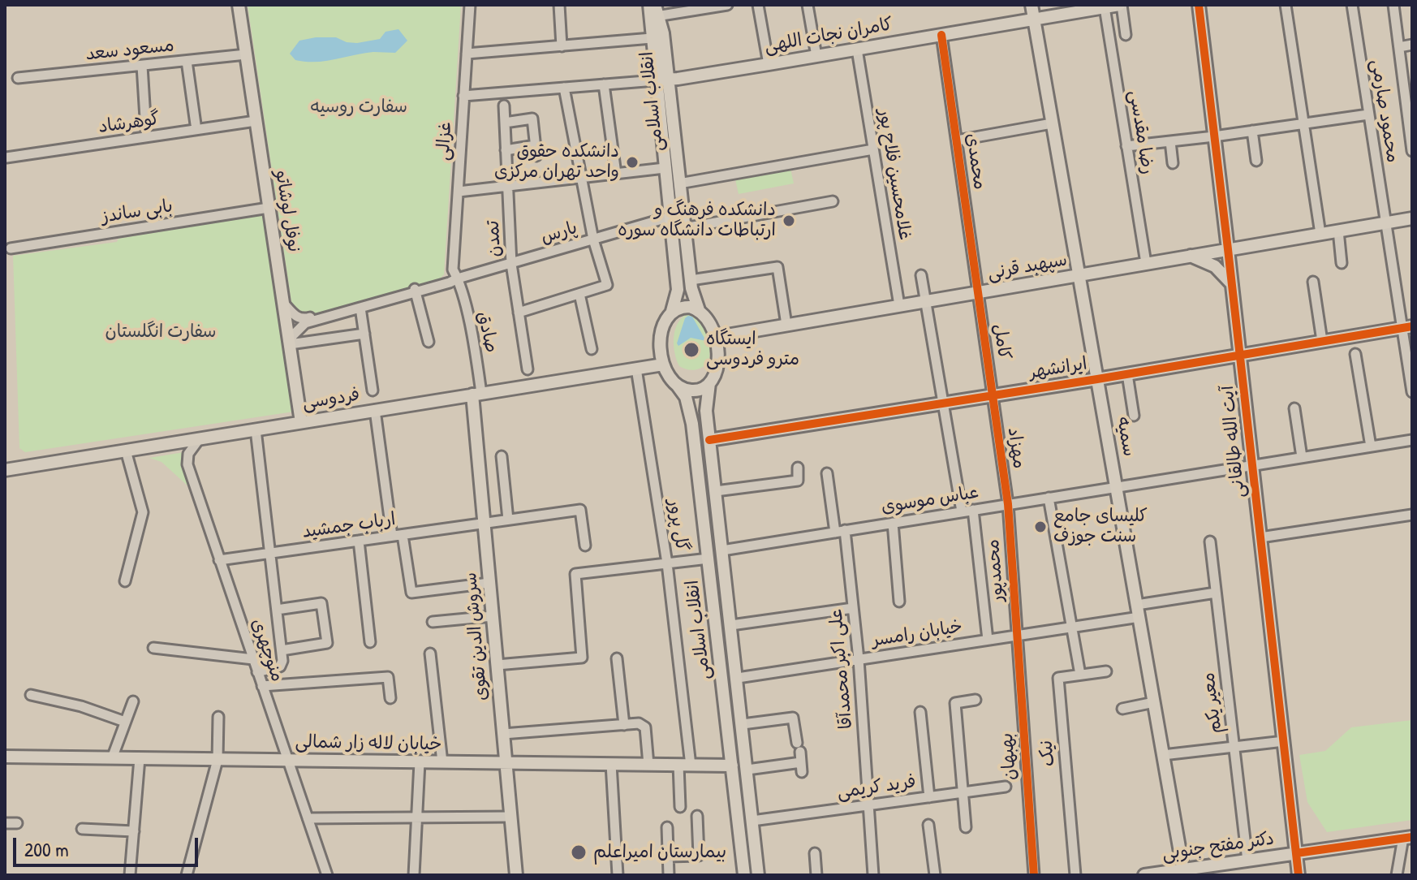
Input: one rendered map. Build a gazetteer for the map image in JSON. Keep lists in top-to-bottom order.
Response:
{
  "streets": {
    "main road": [
      "کامران نجات اللهی",
      "انقلاب اسلامی",
      "نوفل لوشاتو",
      "سپهبد قرنی",
      "ایرانشهر",
      "فردوسی",
      "سمیه",
      "آیت الله طالقانی",
      "سروش الدین تقوی",
      "خیابان لاله زار شمالی",
      "دکتر مفتح جنوبی"
    ],
    "street": [
      "مسعود سعد",
      "محمود صارمی",
      "گوهرشاد",
      "رضا مقدسی",
      "غزالی",
      "محمدی",
      "غلامحسین فلاح‌ پور",
      "بابی ساندز",
      "پارس",
      "تمدن",
      "صادق",
      "کامل",
      "مهزاد",
      "عباس موسوی",
      "گل پرور",
      "ارباب جمشید",
      "محمدپور",
      "خیابان رامسر",
      "منوچهری",
      "علی اکبر محمدآقا",
      "معیر یکم",
      "نیک",
      "بهبهان",
      "فرید کریمی"
    ]
  },
  "crossings": [
    ["کامران نجات اللهی", "انقلاب اسلامی"],
    ["کامران نجات اللهی", "رضا مقدسی"],
    ["کامران نجات اللهی", "محمدی"],
    ["کامران نجات اللهی", "غلامحسین فلاح‌ پور"],
    ["کامران نجات اللهی", "سمیه"],
    ["مسعود سعد", "نوفل لوشاتو"],
    ["انقلاب اسلامی", "پارس"],
    ["انقلاب اسلامی", "سپهبد قرنی"],
    ["انقلاب اسلامی", "ایرانشهر"],
    ["انقلاب اسلامی", "فردوسی"],
    ["انقلاب اسلامی", "عباس موسوی"],
    ["انقلاب اسلامی", "خیابان رامسر"],
    ["انقلاب اسلامی", "خیابان لاله زار شمالی"],
    ["انقلاب اسلامی", "فرید کریمی"],
    ["محمود صارمی", "سپهبد قرنی"],
    ["محمود صارمی", "ایرانشهر"],
    ["گوهرشاد", "نوفل لوشاتو"],
    ["رضا مقدسی", "سپهبد قرنی"],
    ["غزالی", "پارس"],
    ["غزالی", "صادق"],
    ["محمدی", "سپهبد قرنی"],
    ["محمدی", "کامل"],
    ["غلامحسین فلاح‌ پور", "سپهبد قرنی"],
    ["نوفل لوشاتو", "بابی ساندز"],
    ["نوفل لوشاتو", "پارس"],
    ["نوفل لوشاتو", "فردوسی"],
    ["پارس", "تمدن"],
    ["پارس", "صادق"],
    ["سپهبد قرنی", "کامل"],
    ["سپهبد قرنی", "فردوسی"],
    ["سپهبد قرنی", "سمیه"],
    ["سپهبد قرنی", "آیت الله طالقانی"],
    ["صادق", "فردوسی"],
    ["صادق", "سروش الدین تقوی"],
    ["کامل", "ایرانشهر"],
    ["کامل", "مهزاد"],
    ["ایرانشهر", "سمیه"],
    ["ایرانشهر", "آیت الله طالقانی"],
    ["ایرانشهر", "مهزاد"],
    ["فردوسی", "گل پرور"],
    ["فردوسی", "سروش الدین تقوی"],
    ["فردوسی", "منوچهری"],
    ["سمیه", "عباس موسوی"],
    ["سمیه", "خیابان رامسر"],
    ["سمیه", "دکتر مفتح جنوبی"],
    ["آیت الله طالقانی", "عباس موسوی"],
    ["آیت الله طالقانی", "دکتر مفتح جنوبی"],
    ["مهزاد", "عباس موسوی"],
    ["مهزاد", "محمدپور"],
    ["عباس موسوی", "محمدپور"],
    ["عباس موسوی", "علی اکبر محمدآقا"],
    ["گل پرور", "خیابان لاله زار شمالی"],
    ["ارباب جمشید", "سروش الدین تقوی"],
    ["ارباب جمشید", "منوچهری"],
    ["محمدپور", "خیابان رامسر"],
    ["محمدپور", "بهبهان"],
    ["خیابان رامسر", "علی اکبر محمدآقا"],
    ["خیابان رامسر", "معیر یکم"],
    ["خیابان رامسر", "بهبهان"],
    ["سروش الدین تقوی", "خیابان لاله زار شمالی"],
    ["منوچهری", "خیابان لاله زار شمالی"],
    ["علی اکبر محمدآقا", "فرید کریمی"],
    ["معیر یکم", "دکتر مفتح جنوبی"]
  ],
  "parks": ["سفارت روسیه", "سفارت انگلستان"],
  "places": [
    "دانشکده حقوق واحد تهران مرکزی",
    "دانشکده فرهنگ و ارتباطات دانشگاه سوره",
    "ایستگاه مترو فردوسی",
    "کلیسای جامع سنت جوزف",
    "بیمارستان امیراعلم"
  ],
  "scale_bar": "200 m"
}
